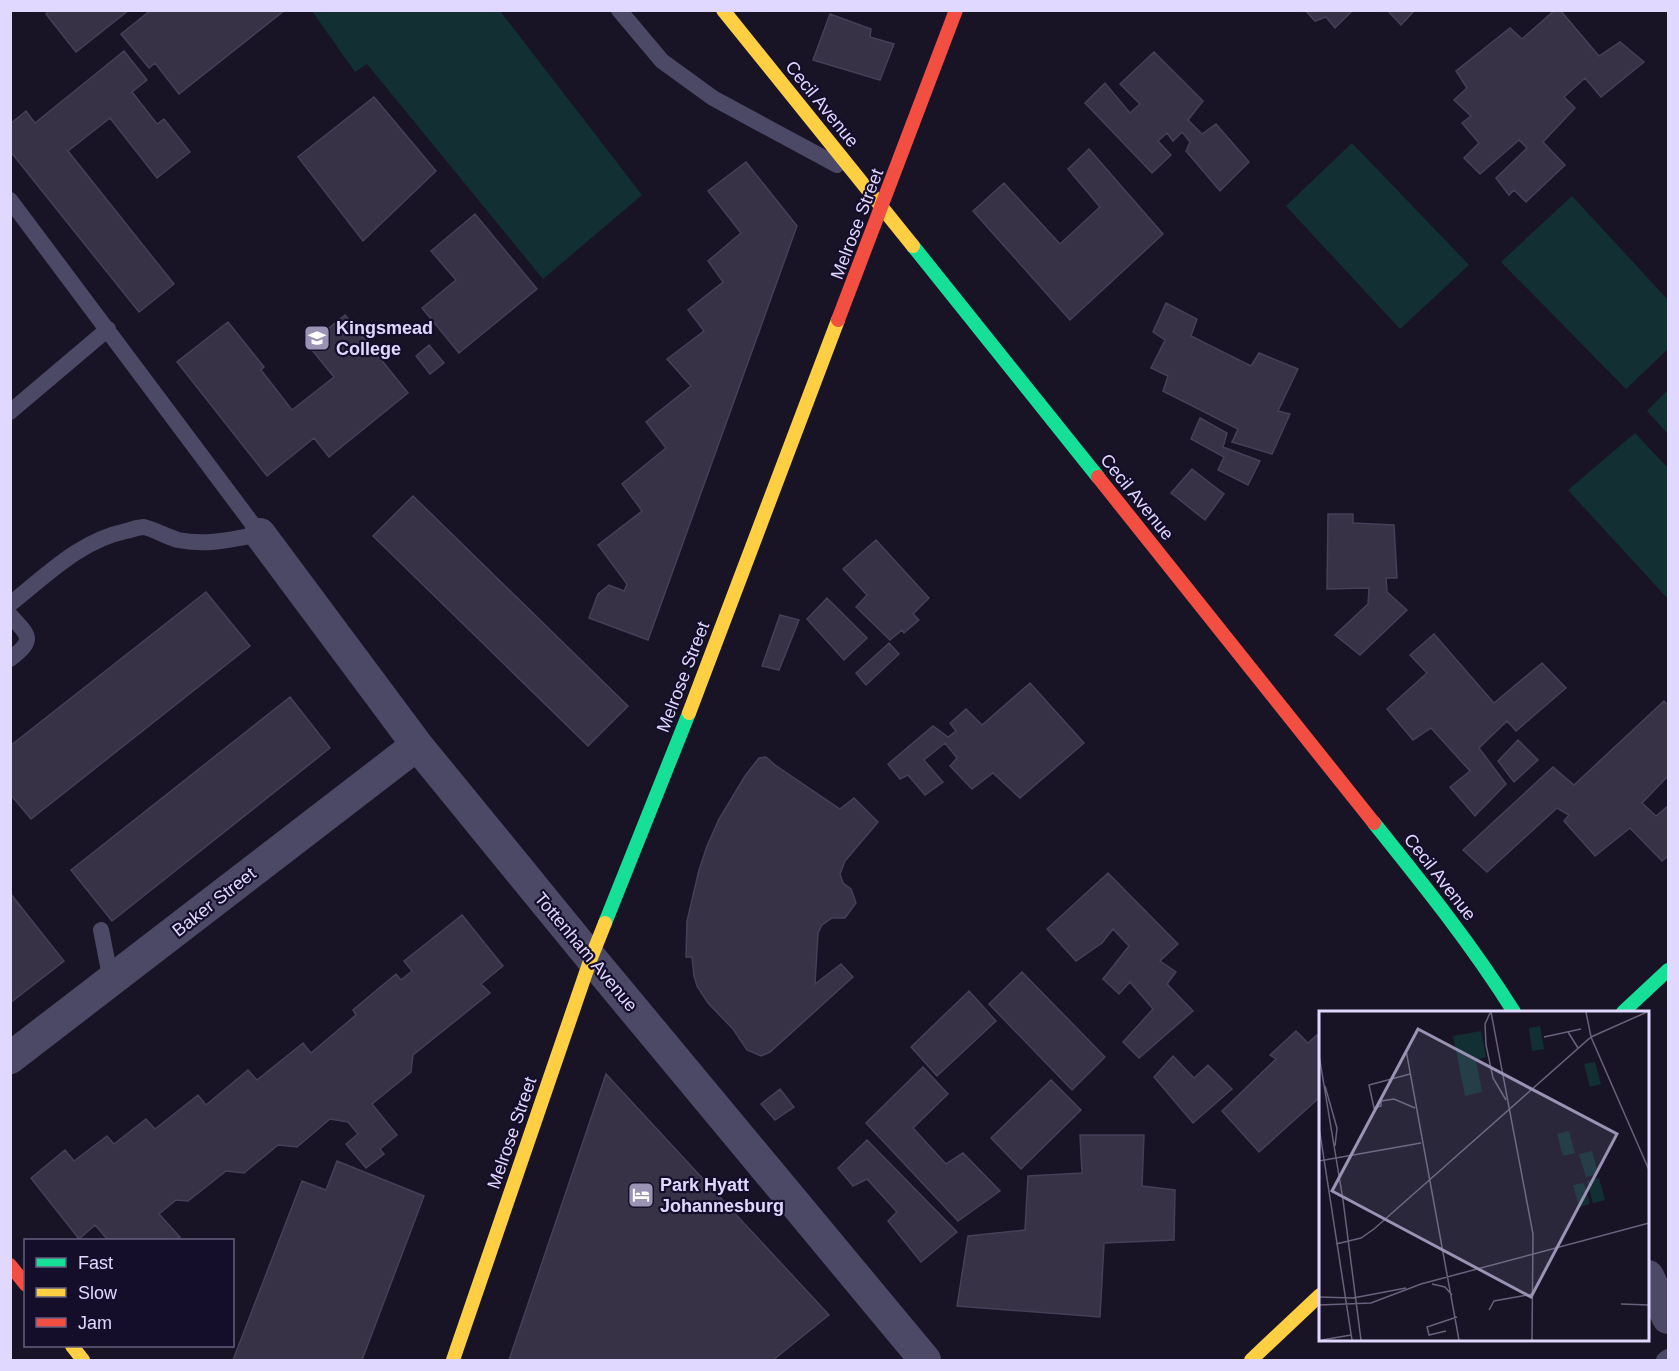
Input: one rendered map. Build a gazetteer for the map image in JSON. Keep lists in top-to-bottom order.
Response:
{
  "streets": {
    "street": [
      "Cecil Avenue",
      "Melrose Street",
      "Baker Street",
      "Tottenham Avenue"
    ]
  },
  "crossings": [
    ["Cecil Avenue", "Melrose Street"],
    ["Melrose Street", "Tottenham Avenue"],
    ["Baker Street", "Tottenham Avenue"]
  ],
  "places": {
    "school or university": ["Kingsmead College"],
    "hotel": ["Park Hyatt Johannesburg"]
  },
  "legend": ["Fast", "Slow", "Jam"]
}
